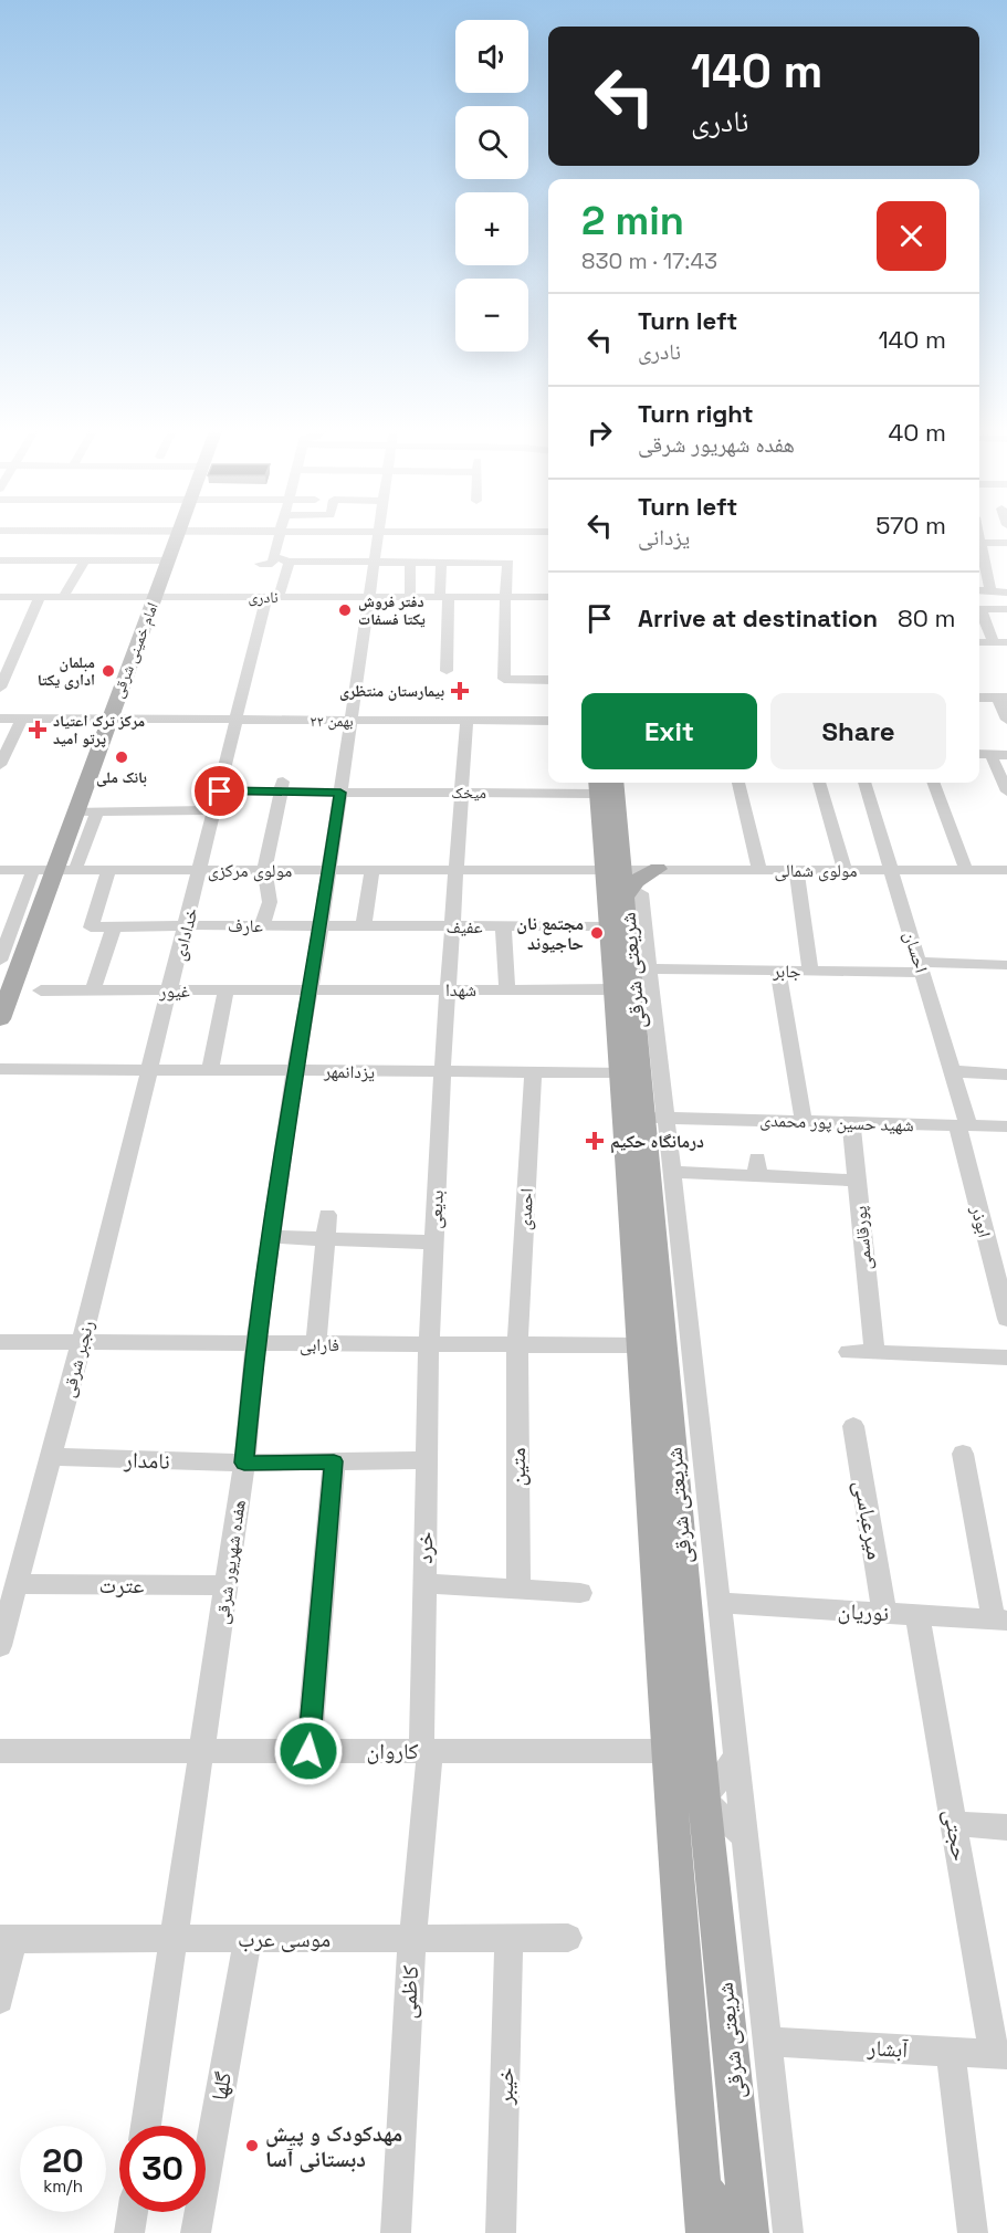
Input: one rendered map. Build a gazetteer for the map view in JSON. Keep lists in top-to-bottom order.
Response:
{
  "streets": {
    "main road": ["امام خمینی شرقی", "شریعتی شرقی"],
    "street": [
      "نادری",
      "۲۲ بهمن",
      "میخک",
      "مولوی مرکزی",
      "مولوی شمالی",
      "عارف",
      "عفیف",
      "خدادادی",
      "احسان",
      "جابر",
      "شهدا",
      "غیور",
      "یزدانمهر",
      "شهید حسین پور محمدی",
      "بدیعی",
      "احمدی",
      "ابوذر",
      "پورقاسمی",
      "فارابی",
      "رنجبر شرقی",
      "نامدار",
      "متین",
      "میرعباسی",
      "خرد",
      "هفده شهریور شرقی",
      "عترت",
      "نوریان",
      "کاروان",
      "حجتی",
      "موسی عرب",
      "کاظمی",
      "آبشار",
      "گلها",
      "خیبر"
    ]
  },
  "crossings": [
    ["نادری", "امام خمینی شرقی"],
    ["نادری", "خدادادی"],
    ["نادری", "هفده شهریور شرقی"],
    ["امام خمینی شرقی", "۲۲ بهمن"],
    ["امام خمینی شرقی", "مولوی مرکزی"],
    ["۲۲ بهمن", "خدادادی"],
    ["۲۲ بهمن", "بدیعی"],
    ["۲۲ بهمن", "هفده شهریور شرقی"],
    ["میخک", "خدادادی"],
    ["میخک", "شریعتی شرقی"],
    ["میخک", "بدیعی"],
    ["میخک", "هفده شهریور شرقی"],
    ["مولوی مرکزی", "مولوی شمالی"],
    ["مولوی مرکزی", "عارف"],
    ["مولوی مرکزی", "عفیف"],
    ["مولوی مرکزی", "خدادادی"],
    ["مولوی مرکزی", "شریعتی شرقی"],
    ["مولوی مرکزی", "بدیعی"],
    ["مولوی مرکزی", "هفده شهریور شرقی"],
    ["مولوی شمالی", "عفیف"],
    ["مولوی شمالی", "احسان"],
    ["مولوی شمالی", "شریعتی شرقی"],
    ["عارف", "عفیف"],
    ["عارف", "خدادادی"],
    ["عارف", "هفده شهریور شرقی"],
    ["عفیف", "شریعتی شرقی"],
    ["عفیف", "بدیعی"],
    ["عفیف", "هفده شهریور شرقی"],
    ["خدادادی", "غیور"],
    ["خدادادی", "یزدانمهر"],
    ["خدادادی", "رنجبر شرقی"],
    ["احسان", "جابر"],
    ["احسان", "شهید حسین پور محمدی"],
    ["احسان", "ابوذر"],
    ["شریعتی شرقی", "جابر"],
    ["شریعتی شرقی", "شهدا"],
    ["شریعتی شرقی", "یزدانمهر"],
    ["شریعتی شرقی", "شهید حسین پور محمدی"],
    ["شریعتی شرقی", "فارابی"],
    ["شریعتی شرقی", "نوریان"],
    ["شریعتی شرقی", "کاروان"],
    ["شریعتی شرقی", "آبشار"],
    ["شهدا", "غیور"],
    ["شهدا", "بدیعی"],
    ["شهدا", "هفده شهریور شرقی"],
    ["غیور", "هفده شهریور شرقی"],
    ["یزدانمهر", "بدیعی"],
    ["یزدانمهر", "احمدی"],
    ["یزدانمهر", "رنجبر شرقی"],
    ["یزدانمهر", "هفده شهریور شرقی"],
    ["شهید حسین پور محمدی", "ابوذر"],
    ["شهید حسین پور محمدی", "پورقاسمی"],
    ["بدیعی", "فارابی"],
    ["بدیعی", "خرد"],
    ["احمدی", "فارابی"],
    ["احمدی", "متین"],
    ["فارابی", "رنجبر شرقی"],
    ["فارابی", "متین"],
    ["فارابی", "خرد"],
    ["فارابی", "هفده شهریور شرقی"],
    ["رنجبر شرقی", "نامدار"],
    ["رنجبر شرقی", "عترت"],
    ["نامدار", "هفده شهریور شرقی"],
    ["میرعباسی", "نوریان"],
    ["خرد", "کاروان"],
    ["خرد", "کاظمی"],
    ["هفده شهریور شرقی", "عترت"],
    ["هفده شهریور شرقی", "کاروان"],
    ["هفده شهریور شرقی", "موسی عرب"],
    ["نوریان", "حجتی"],
    ["کاروان", "کاظمی"],
    ["حجتی", "آبشار"],
    ["موسی عرب", "کاظمی"],
    ["موسی عرب", "گلها"],
    ["موسی عرب", "خیبر"]
  ],
  "places": {
    "other": [
      "دفتر فروش یکتا فسفات",
      "مبلمان اداری یکتا",
      "بانک ملی",
      "مجتمع نان حاجیوند",
      "مهدکودک و پیش دبستانی آسا"
    ],
    "health": ["بیمارستان منتظری", "مرکز ترک اعتیاد پرتو امید", "درمانگاه حکیم"]
  },
  "page": {
    "map_buttons": ["+", "−"],
    "turn": ["140 m", "نادری"],
    "heading": ["2 min", "830 m · 17:43"],
    "list": [
      {
        "name": "Turn left",
        "note": "نادری",
        "value": "140 m"
      },
      {
        "name": "Turn right",
        "note": "هفده شهریور شرقی",
        "value": "40 m"
      },
      {
        "name": "Turn left",
        "note": "یزدانی",
        "value": "570 m"
      },
      {
        "name": "Arrive at destination",
        "value": "80 m"
      }
    ],
    "buttons": ["Exit", "Share"],
    "speed": "20 km/h",
    "limit": "30"
  }
}
